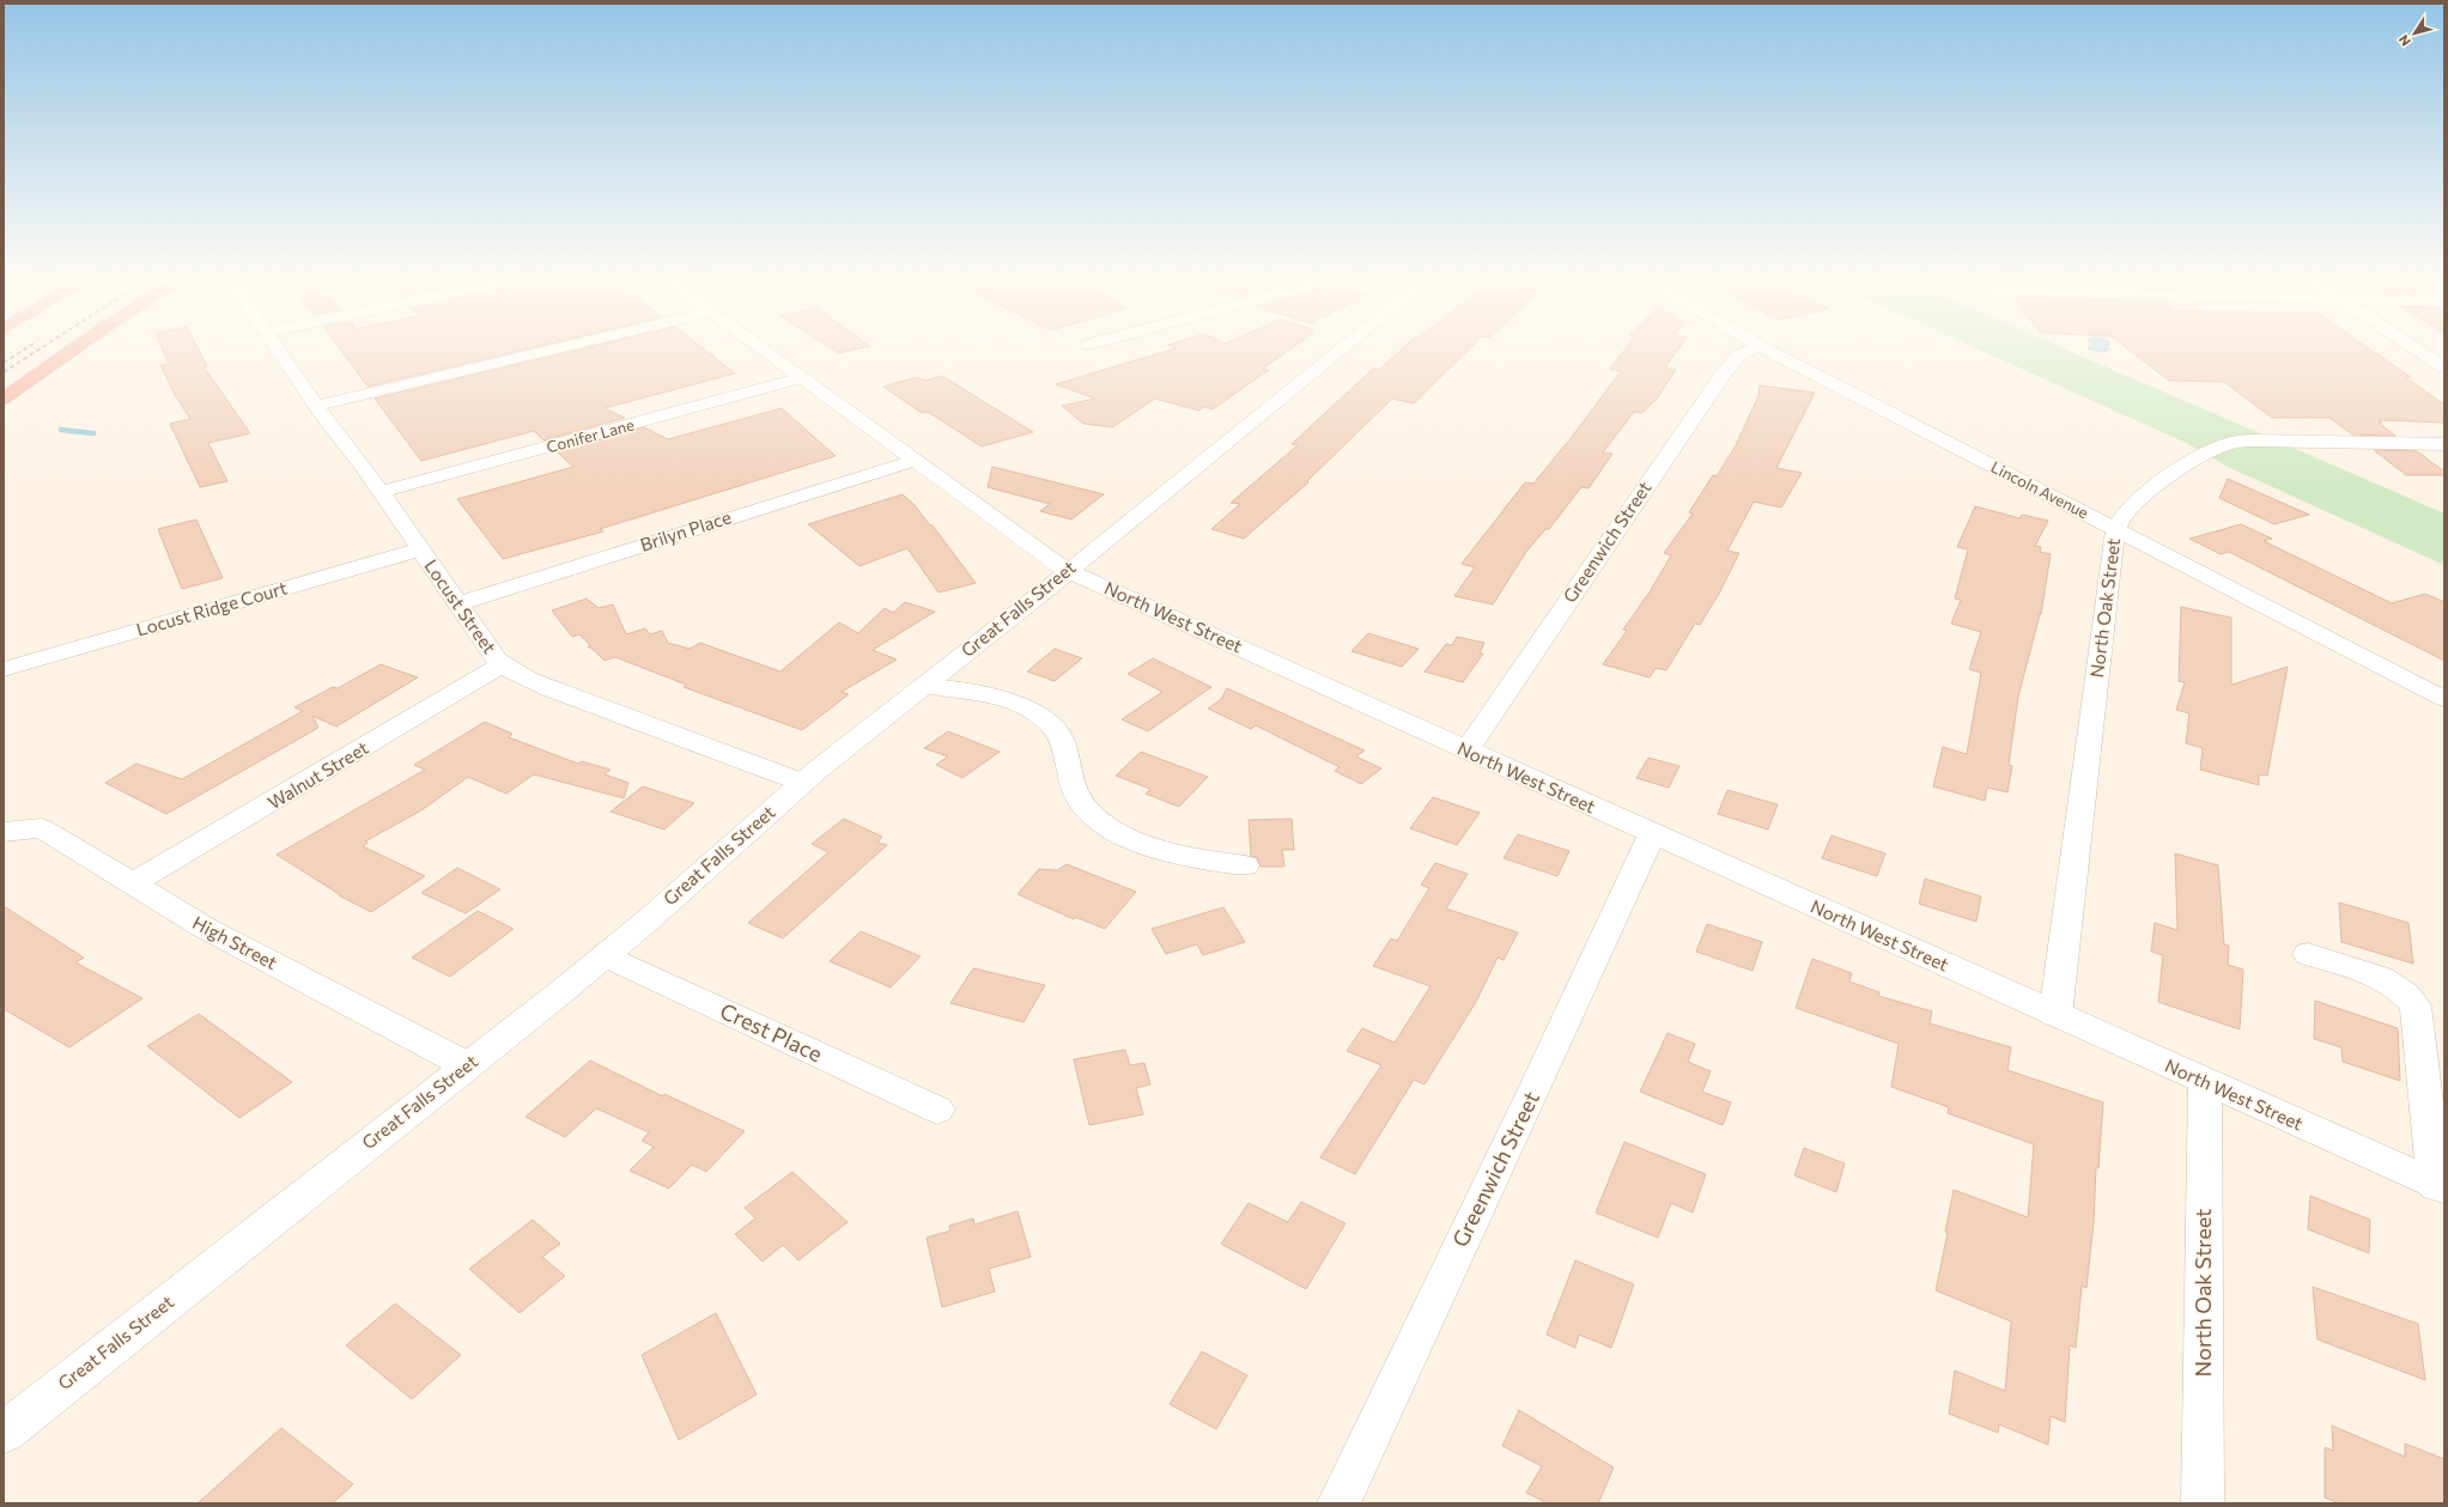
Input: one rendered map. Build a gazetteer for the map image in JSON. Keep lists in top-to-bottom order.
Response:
{
  "streets": {
    "street": [
      "Conifer Lane",
      "Lincoln Avenue",
      "Brilyn Place",
      "Greenwich Street",
      "Locust Street",
      "North Oak Street",
      "Locust Ridge Court",
      "Great Falls Street",
      "North West Street",
      "Walnut Street",
      "High Street",
      "Crest Place"
    ]
  },
  "crossings": [
    ["Conifer Lane", "Locust Street"],
    ["Conifer Lane", "North West Street"],
    ["Lincoln Avenue", "Greenwich Street"],
    ["Lincoln Avenue", "North Oak Street"],
    ["Brilyn Place", "Locust Street"],
    ["Brilyn Place", "North West Street"],
    ["Greenwich Street", "North West Street"],
    ["Locust Street", "Locust Ridge Court"],
    ["Locust Street", "Great Falls Street"],
    ["Locust Street", "Walnut Street"],
    ["North Oak Street", "North West Street"],
    ["Great Falls Street", "North West Street"],
    ["Great Falls Street", "High Street"],
    ["Great Falls Street", "Crest Place"],
    ["Walnut Street", "High Street"]
  ],
  "north": "bottom left"
}
